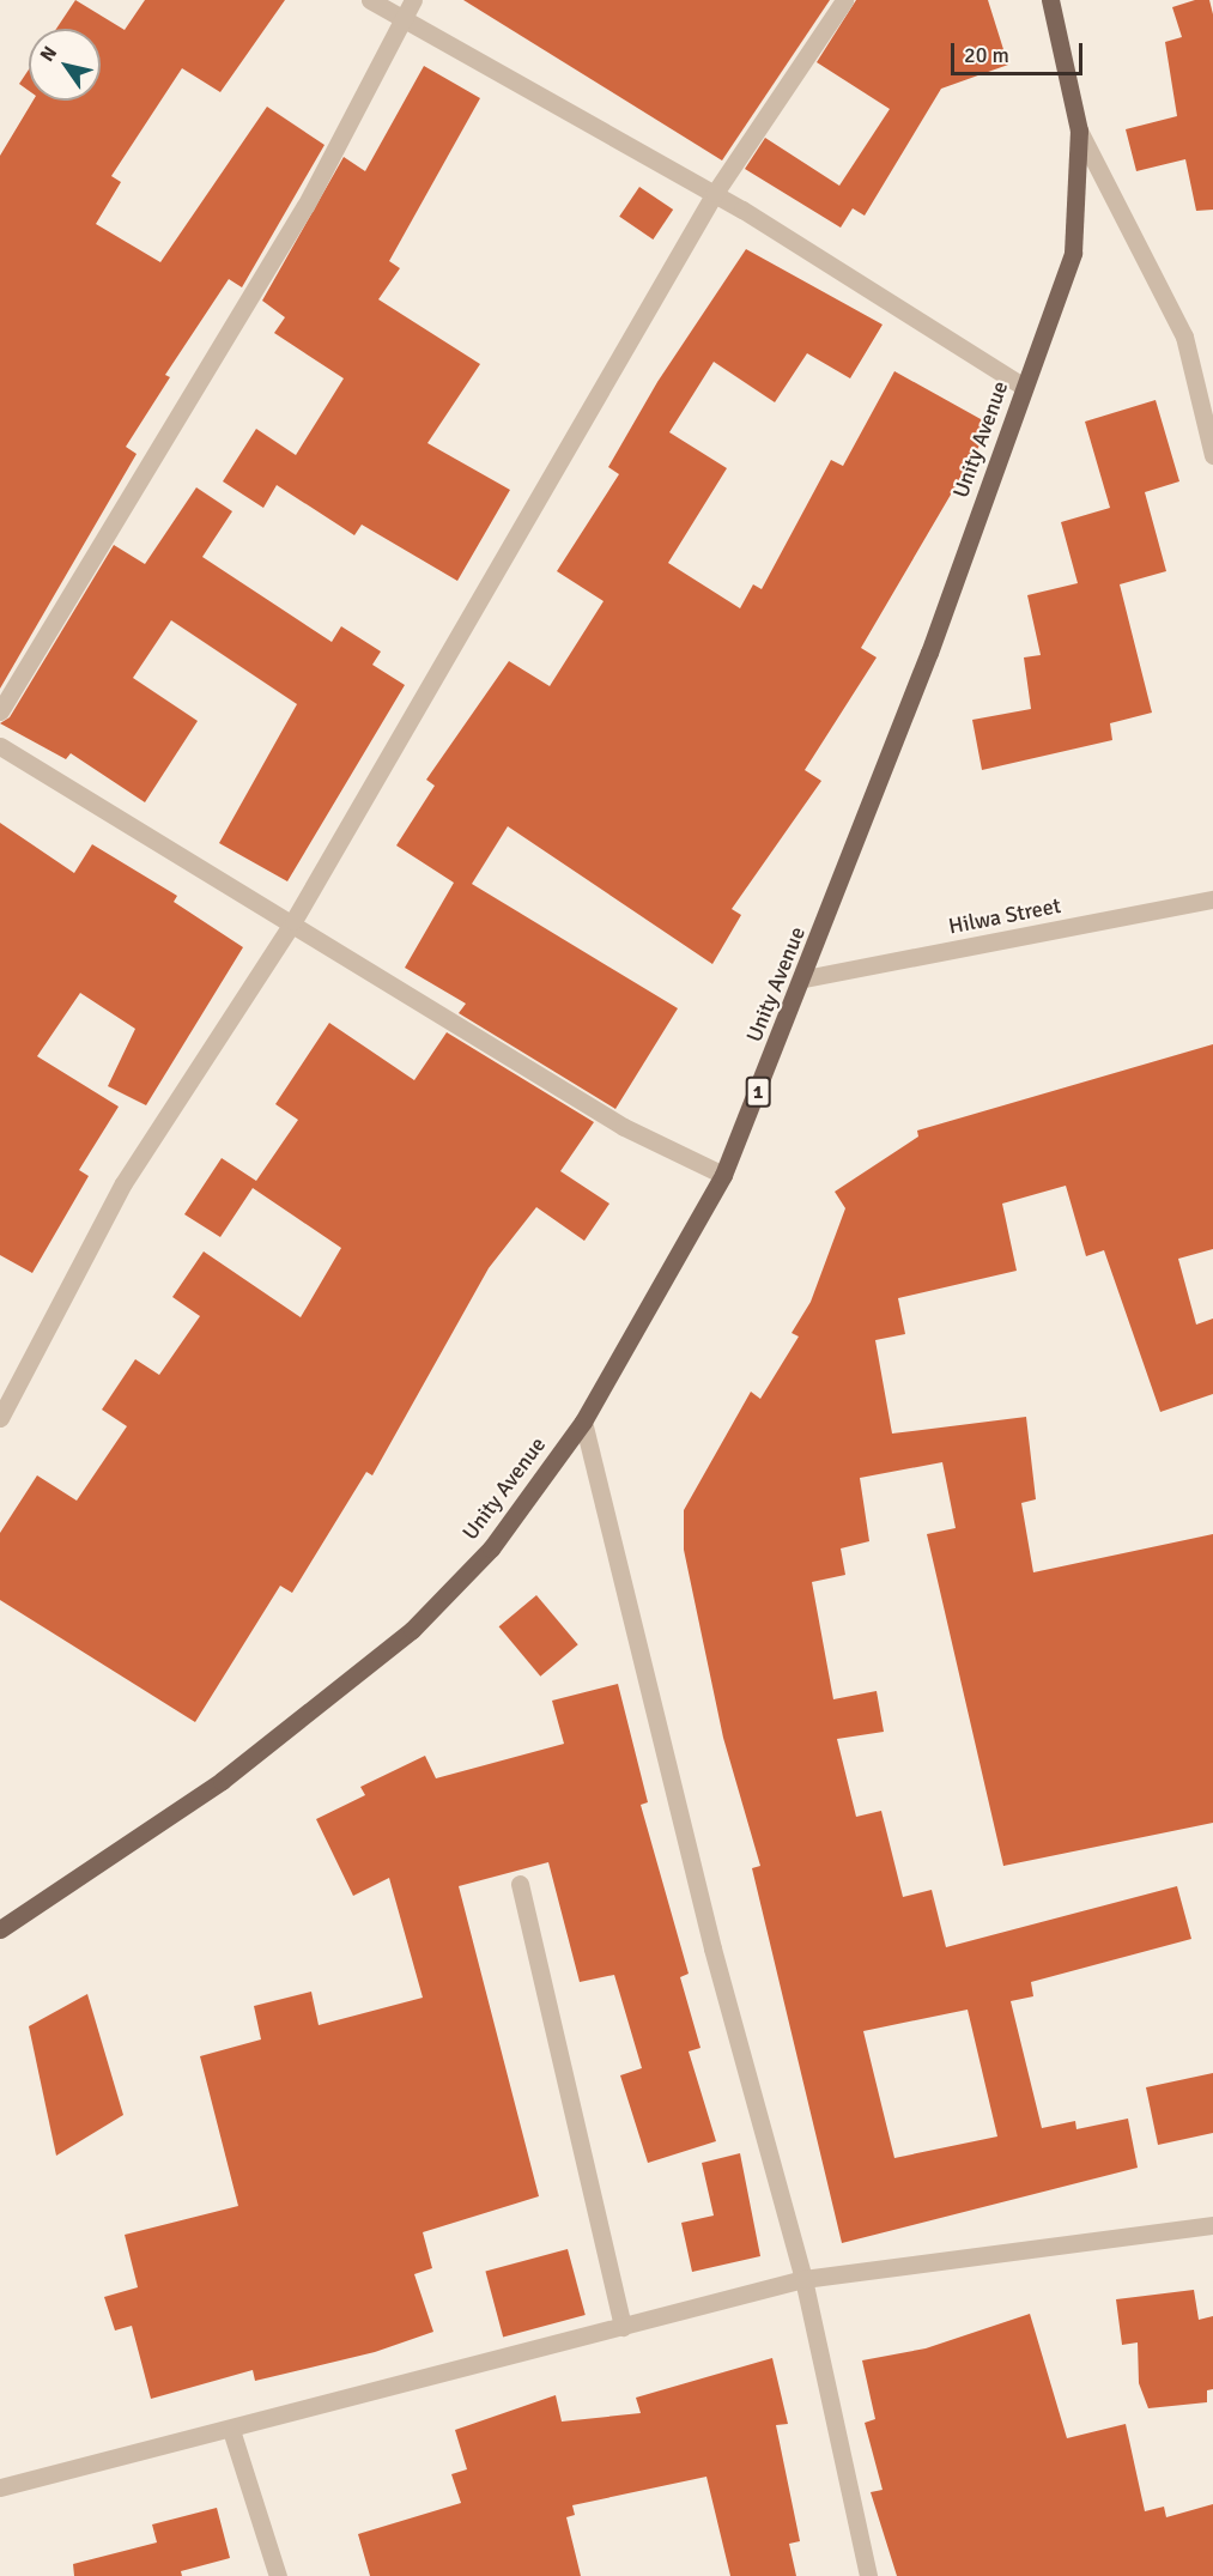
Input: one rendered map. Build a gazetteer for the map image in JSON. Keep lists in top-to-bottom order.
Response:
{
  "streets": {
    "main road": ["Unity Avenue", "1"],
    "street": ["Hilwa Street"]
  },
  "crossings": [
    ["Unity Avenue", "Hilwa Street"]
  ],
  "scale_bar": "20 m",
  "north": "top left"
}
